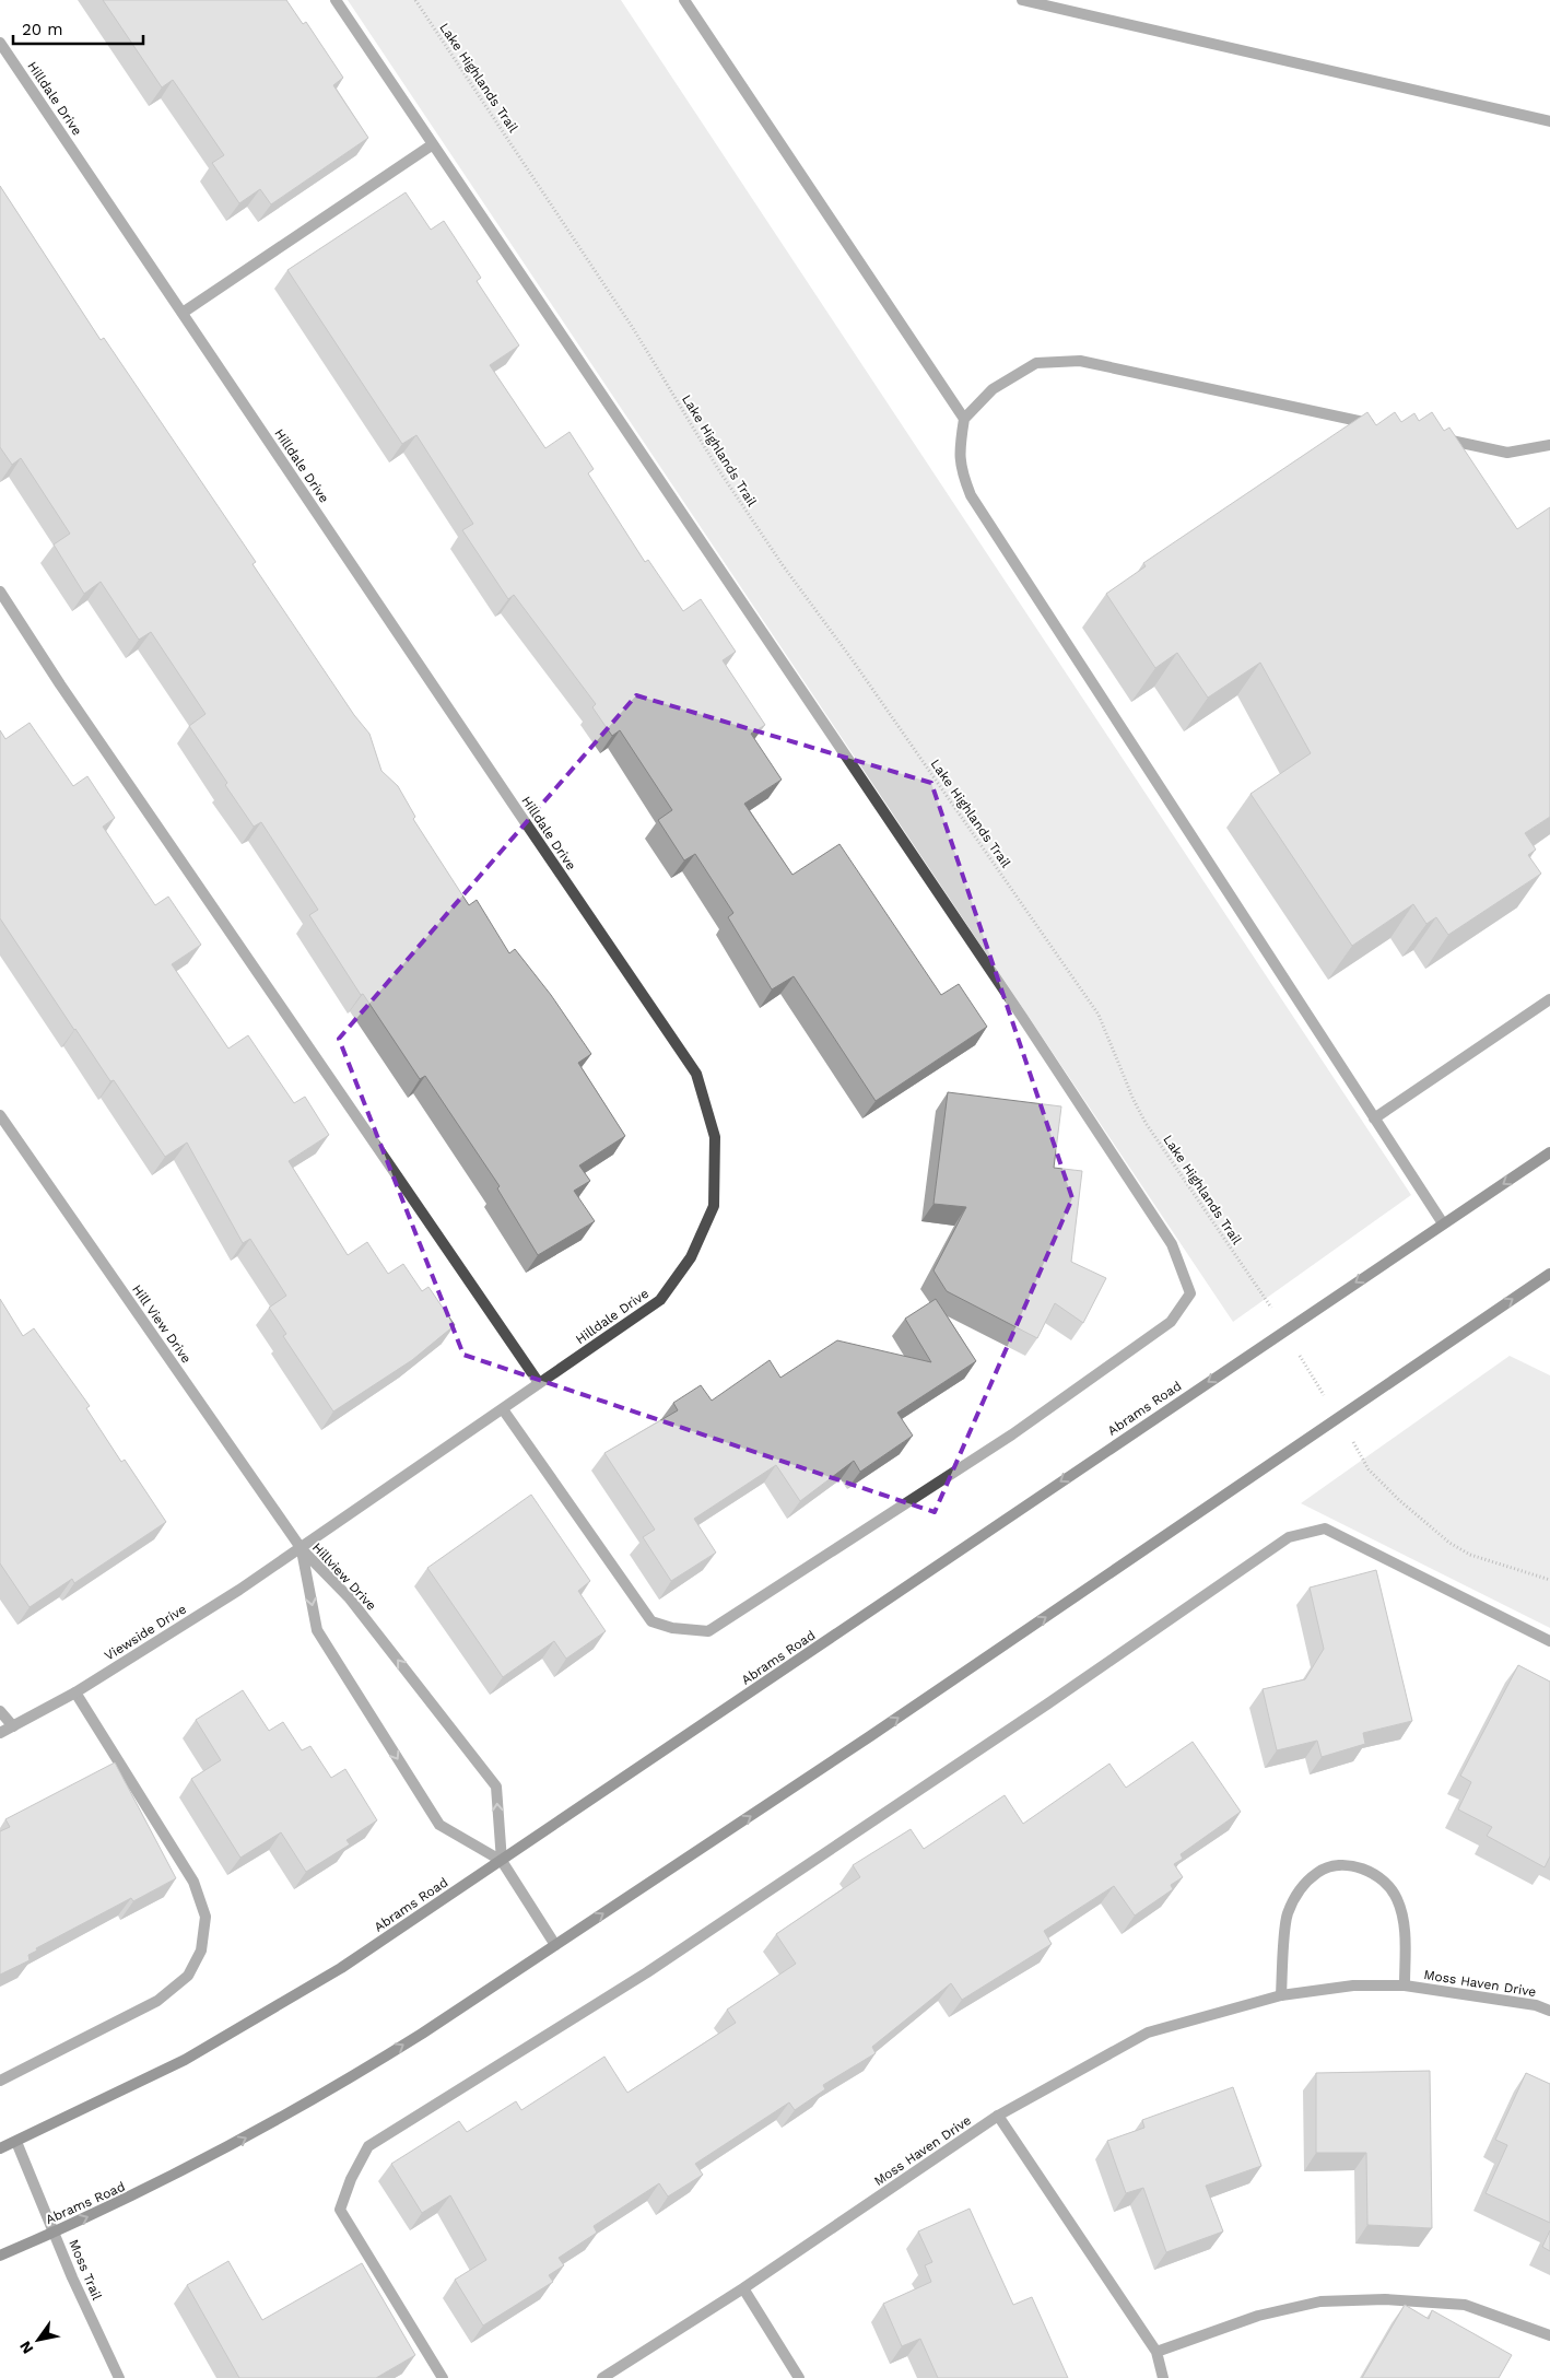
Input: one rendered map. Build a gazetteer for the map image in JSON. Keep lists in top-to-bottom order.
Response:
{
  "streets": {
    "main road": ["Abrams Road"],
    "street": [
      "Hilldale Drive",
      "Hill View Drive",
      "Hillview Drive",
      "Viewside Drive",
      "Moss Haven Drive",
      "Moss Trail"
    ],
    "path": ["Lake Highlands Trail"]
  },
  "crossings": [
    ["Lake Highlands Trail", "Abrams Road"],
    ["Hilldale Drive", "Hill View Drive"],
    ["Hilldale Drive", "Hillview Drive"],
    ["Hilldale Drive", "Viewside Drive"],
    ["Hill View Drive", "Hillview Drive"],
    ["Hill View Drive", "Viewside Drive"],
    ["Abrams Road", "Hillview Drive"],
    ["Abrams Road", "Moss Trail"],
    ["Hillview Drive", "Viewside Drive"]
  ],
  "scale_bar": "20 m",
  "north": "bottom left"
}
